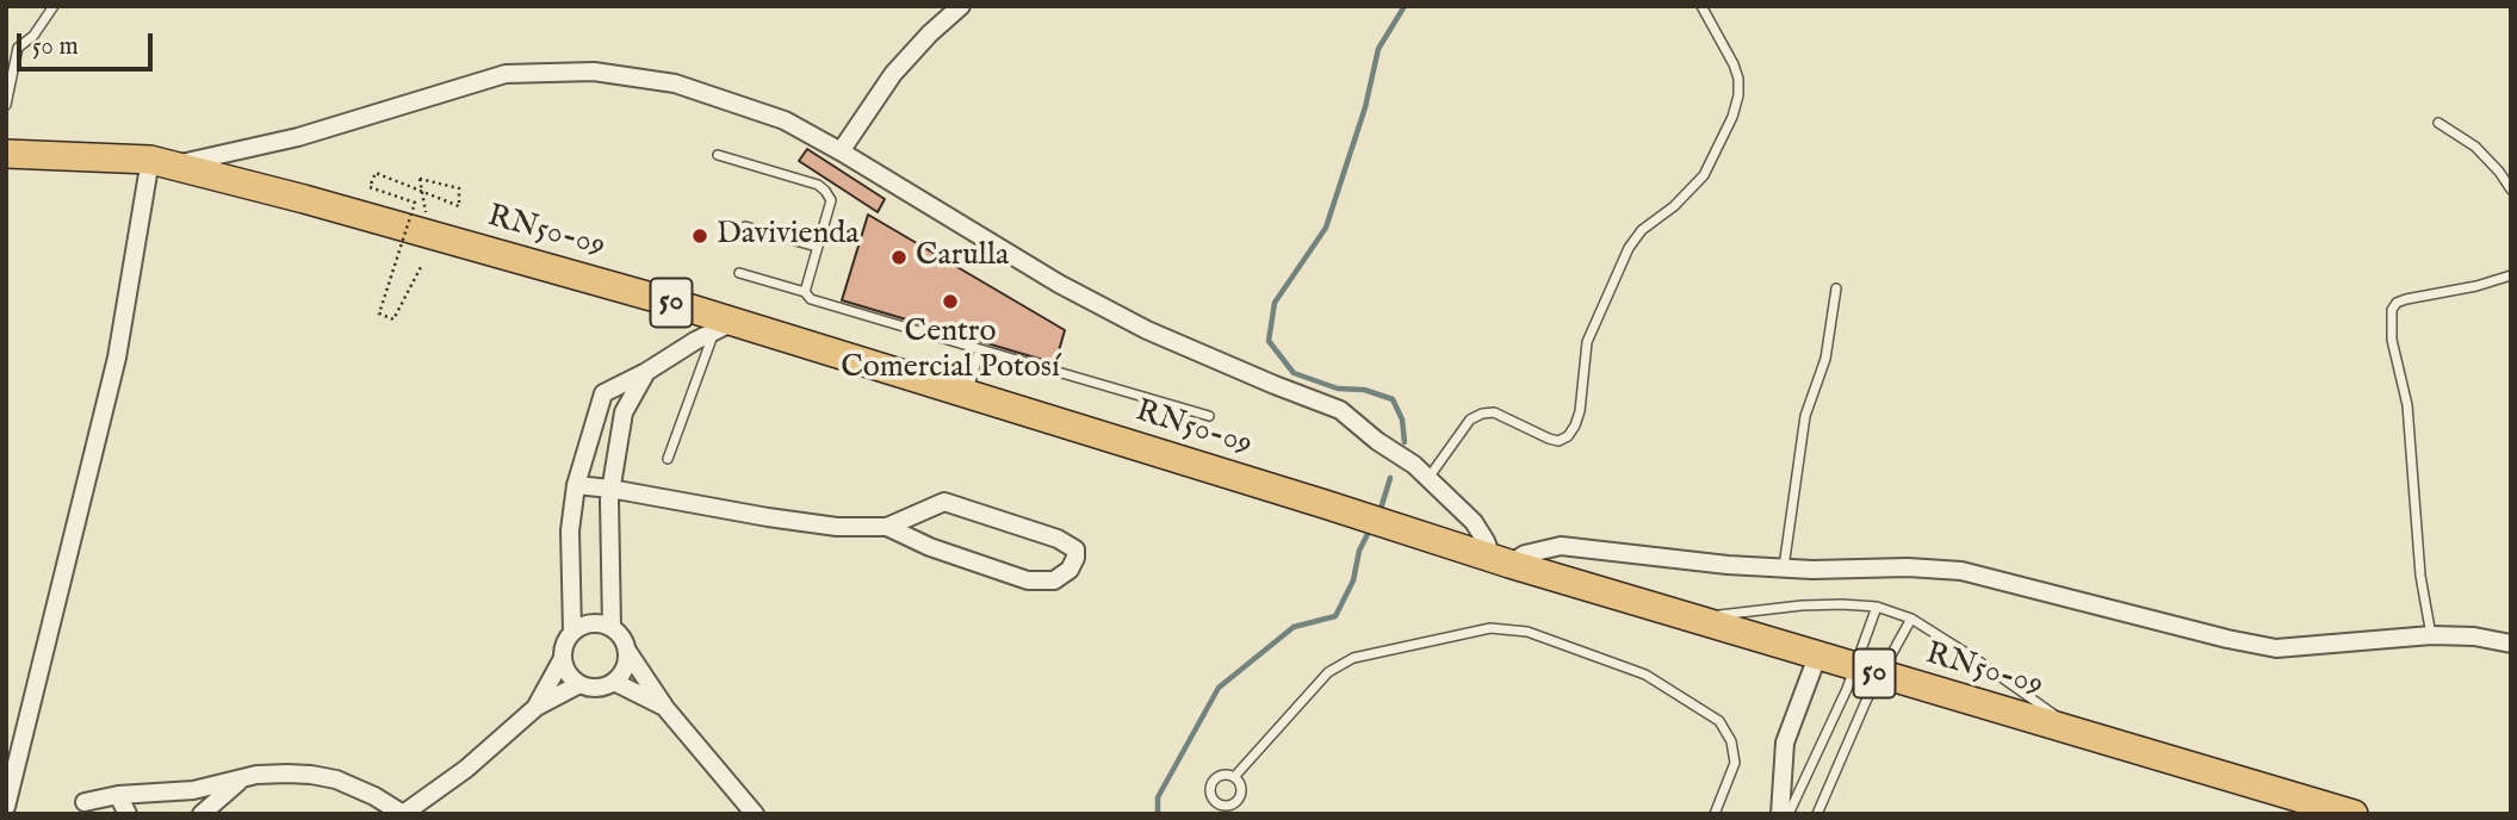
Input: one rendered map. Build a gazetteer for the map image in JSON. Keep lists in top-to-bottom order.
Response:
{
  "streets": {
    "main road": ["RN50-09", "50"]
  },
  "places": ["Davivienda", "Carulla", "Centro Comercial Potosí"],
  "scale_bar": "50 m"
}
